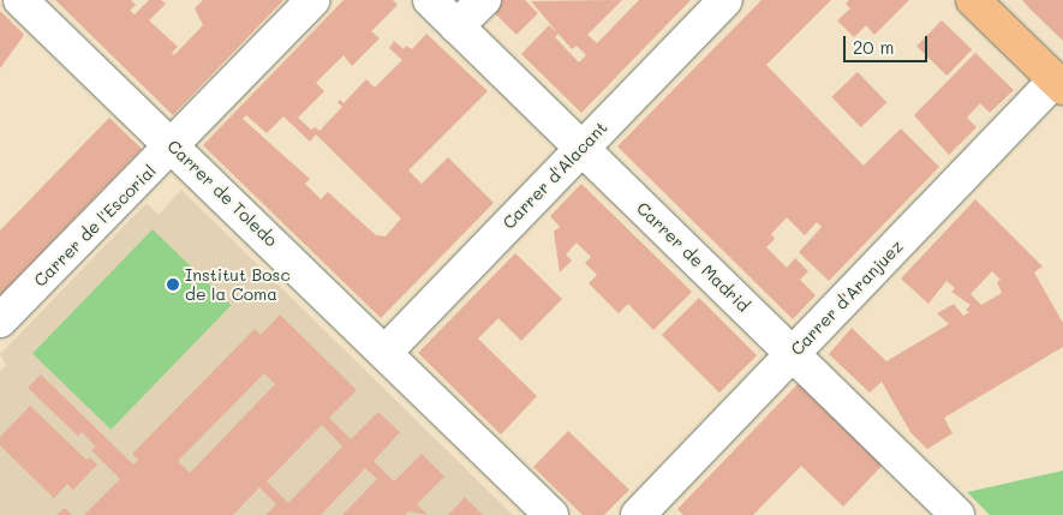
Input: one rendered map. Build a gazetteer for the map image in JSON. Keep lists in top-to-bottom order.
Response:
{
  "streets": {
    "street": [
      "Carrer d'Alacant",
      "Carrer de Toledo",
      "Carrer de l'Escorial",
      "Carrer de Madrid",
      "Carrer d'Aranjuez"
    ]
  },
  "crossings": [
    ["Carrer d'Alacant", "Carrer de Toledo"],
    ["Carrer d'Alacant", "Carrer de Madrid"],
    ["Carrer de Toledo", "Carrer de l'Escorial"],
    ["Carrer de Madrid", "Carrer d'Aranjuez"]
  ],
  "places": ["Institut Bosc de la Coma"],
  "scale_bar": "20 m"
}
